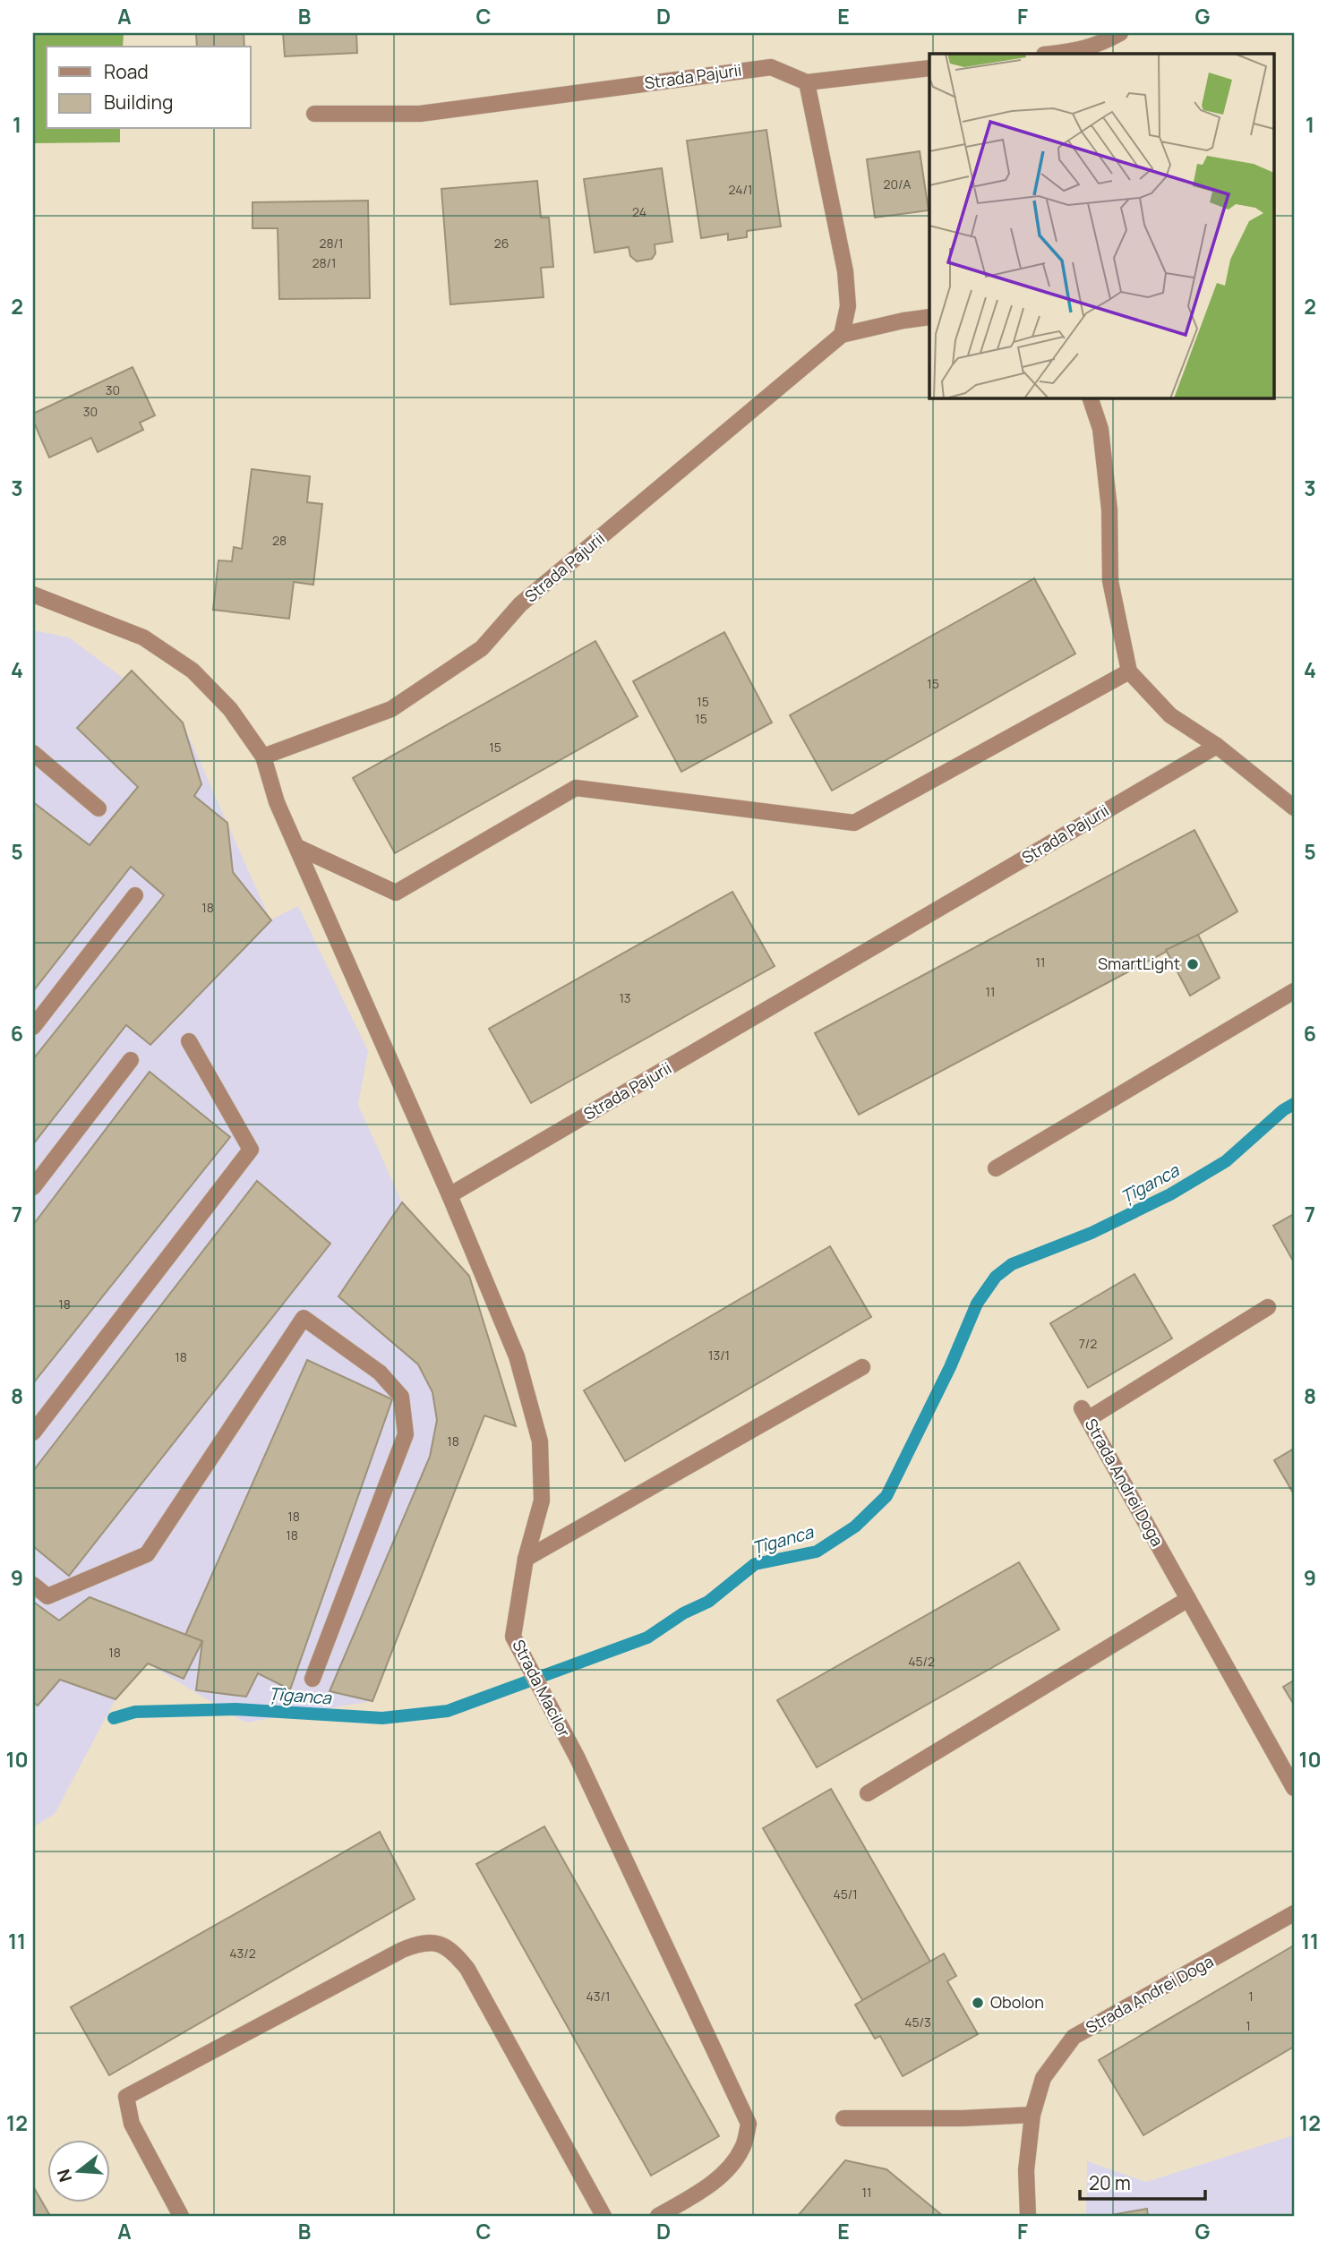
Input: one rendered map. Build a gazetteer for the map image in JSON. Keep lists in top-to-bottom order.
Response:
{
  "streets": {
    "street": ["Strada Pajurii", "Strada Andrei Doga", "Strada Macilor"]
  },
  "crossings": [
    ["Strada Pajurii", "Strada Macilor"]
  ],
  "water": ["Țîganca"],
  "places": ["SmartLight", "Obolon"],
  "house_numbers": [
    "20/A",
    "24/1",
    "24",
    "28/1",
    "26",
    "28/1",
    "30",
    "30",
    "28",
    "15",
    "15",
    "15",
    "15",
    "18",
    "11",
    "11",
    "13",
    "18",
    "7/2",
    "13/1",
    "18",
    "18",
    "18",
    "18",
    "18",
    "45/2",
    "45/1",
    "43/2",
    "43/1",
    "1",
    "45/3",
    "1",
    "11"
  ],
  "legend": ["Road", "Building"],
  "scale_bar": "20 m",
  "north": "left",
  "grid": {
    "columns": [
      "A",
      "B",
      "C",
      "D",
      "E",
      "F",
      "G"
    ],
    "rows": [
      "1",
      "2",
      "3",
      "4",
      "5",
      "6",
      "7",
      "8",
      "9",
      "10",
      "11",
      "12"
    ]
  }
}
